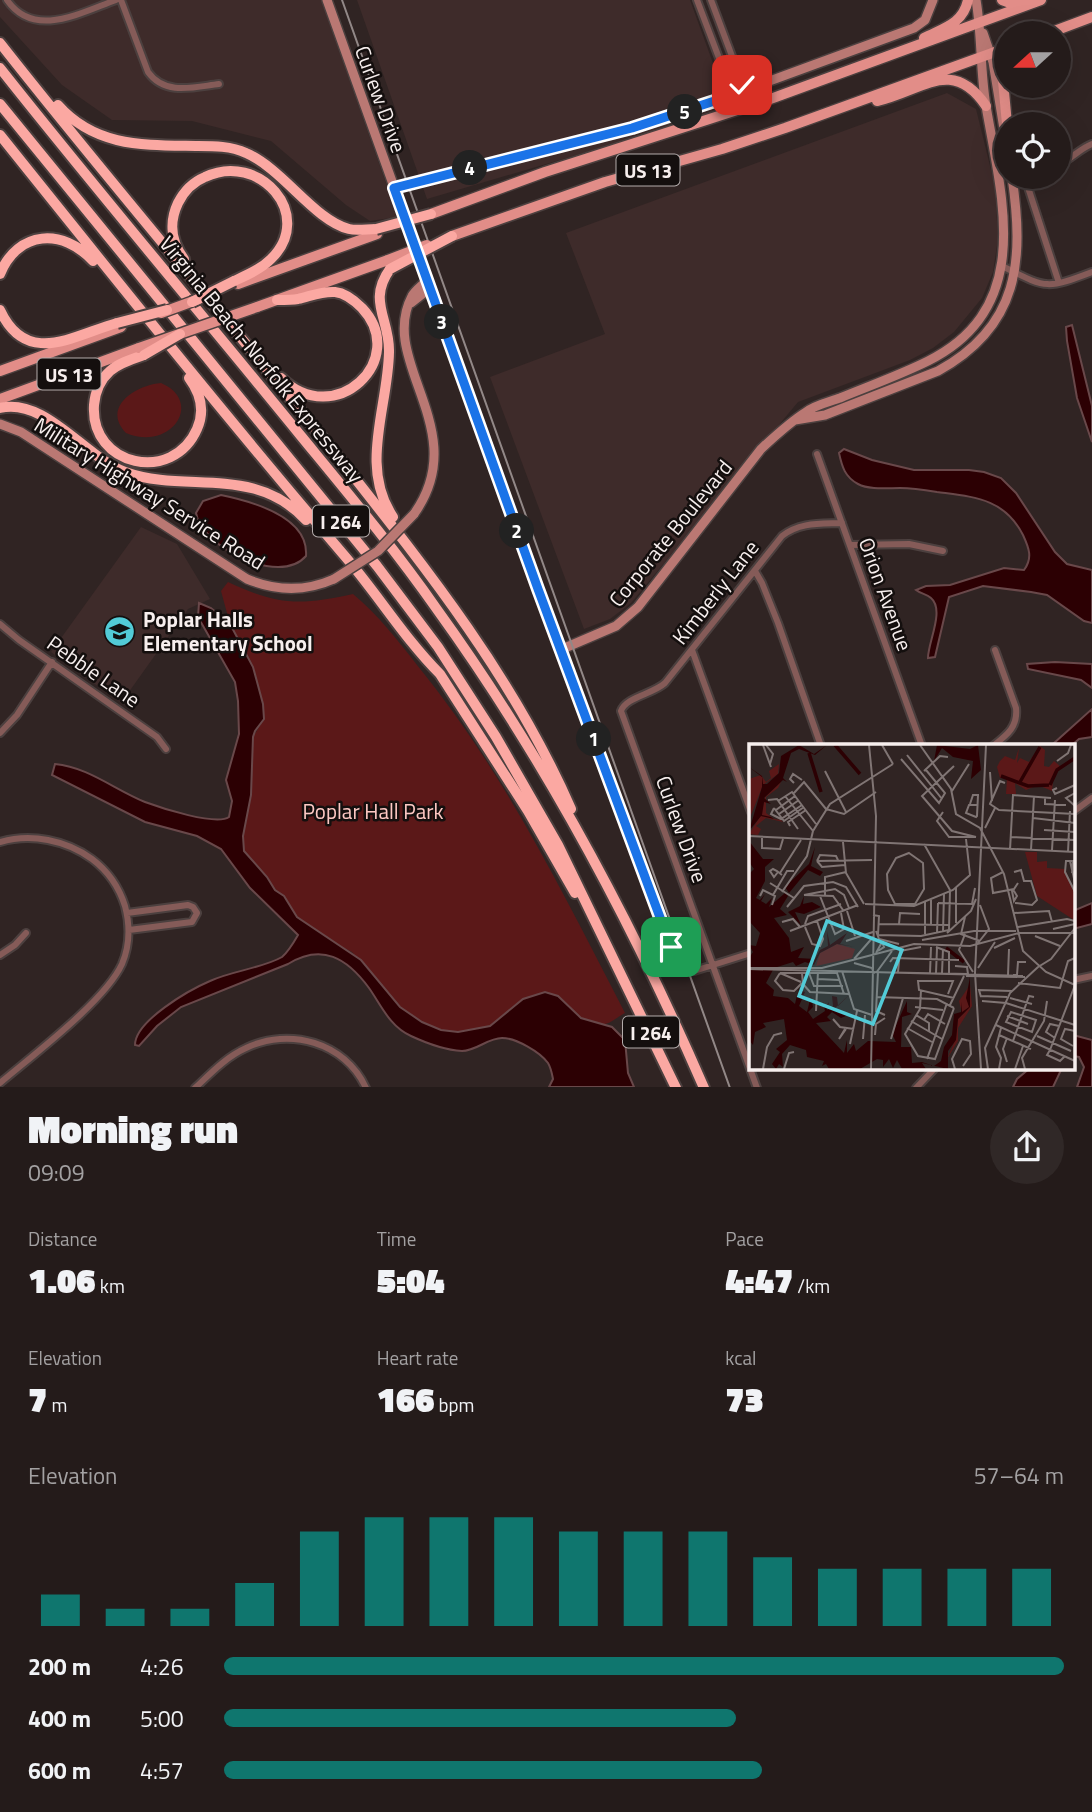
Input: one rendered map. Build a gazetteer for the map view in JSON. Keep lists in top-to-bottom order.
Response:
{
  "streets": {
    "highway": ["Virginia Beach-Norfolk Expressway", "I 264"],
    "main road": ["US 13"],
    "street": [
      "Curlew Drive",
      "Military Highway Service Road",
      "Corporate Boulevard",
      "Kimberly Lane",
      "Orion Avenue",
      "Pebble Lane"
    ]
  },
  "crossings": [
    ["Curlew Drive", "Military Highway Service Road"],
    ["Curlew Drive", "Corporate Boulevard"],
    ["Curlew Drive", "Kimberly Lane"],
    ["US 13", "Corporate Boulevard"],
    ["Kimberly Lane", "Orion Avenue"]
  ],
  "parks": ["Poplar Hall Park"],
  "places": {
    "school or university": ["Poplar Halls Elementary School"]
  },
  "north": "left",
  "page": {
    "pins": [
      "5",
      "4",
      "3",
      "2",
      "1"
    ],
    "heading": ["Morning run", "09:09"],
    "stats": [
      ["Distance", "1.06 km"],
      ["Time", "5:04"],
      ["Pace", "4:47 /km"],
      ["Elevation", "7 m"],
      ["Heart rate", "166 bpm"],
      ["kcal", "73"]
    ],
    "chart": ["Elevation", "57–64 m"],
    "list": [
      {
        "name": "200 m",
        "note": "4:26"
      },
      {
        "name": "400 m",
        "note": "5:00"
      },
      {
        "name": "600 m",
        "note": "4:57"
      }
    ]
  }
}
